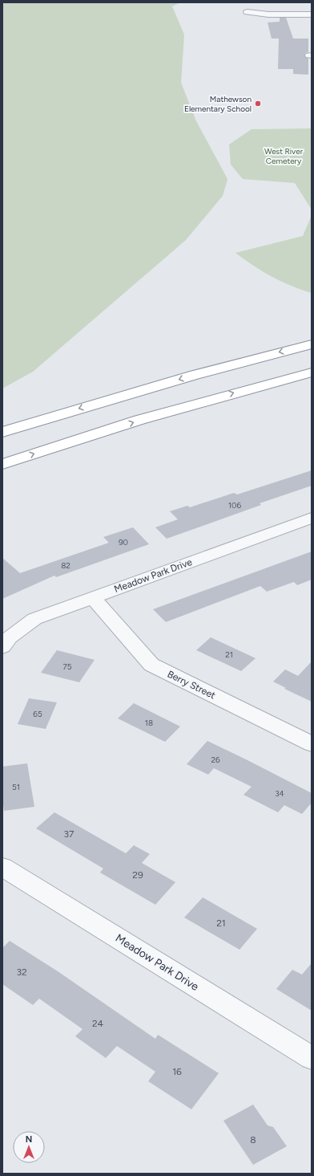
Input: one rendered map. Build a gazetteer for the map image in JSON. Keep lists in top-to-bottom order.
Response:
{
  "streets": {
    "street": ["Meadow Park Drive", "Berry Street"]
  },
  "crossings": [
    ["Meadow Park Drive", "Berry Street"]
  ],
  "parks": ["West River Cemetery"],
  "places": ["Mathewson Elementary School"],
  "house_numbers": [
    "106",
    "90",
    "82",
    "21",
    "75",
    "65",
    "18",
    "26",
    "51",
    "34",
    "37",
    "29",
    "21",
    "32",
    "24",
    "16",
    "8"
  ],
  "north": "top"
}
